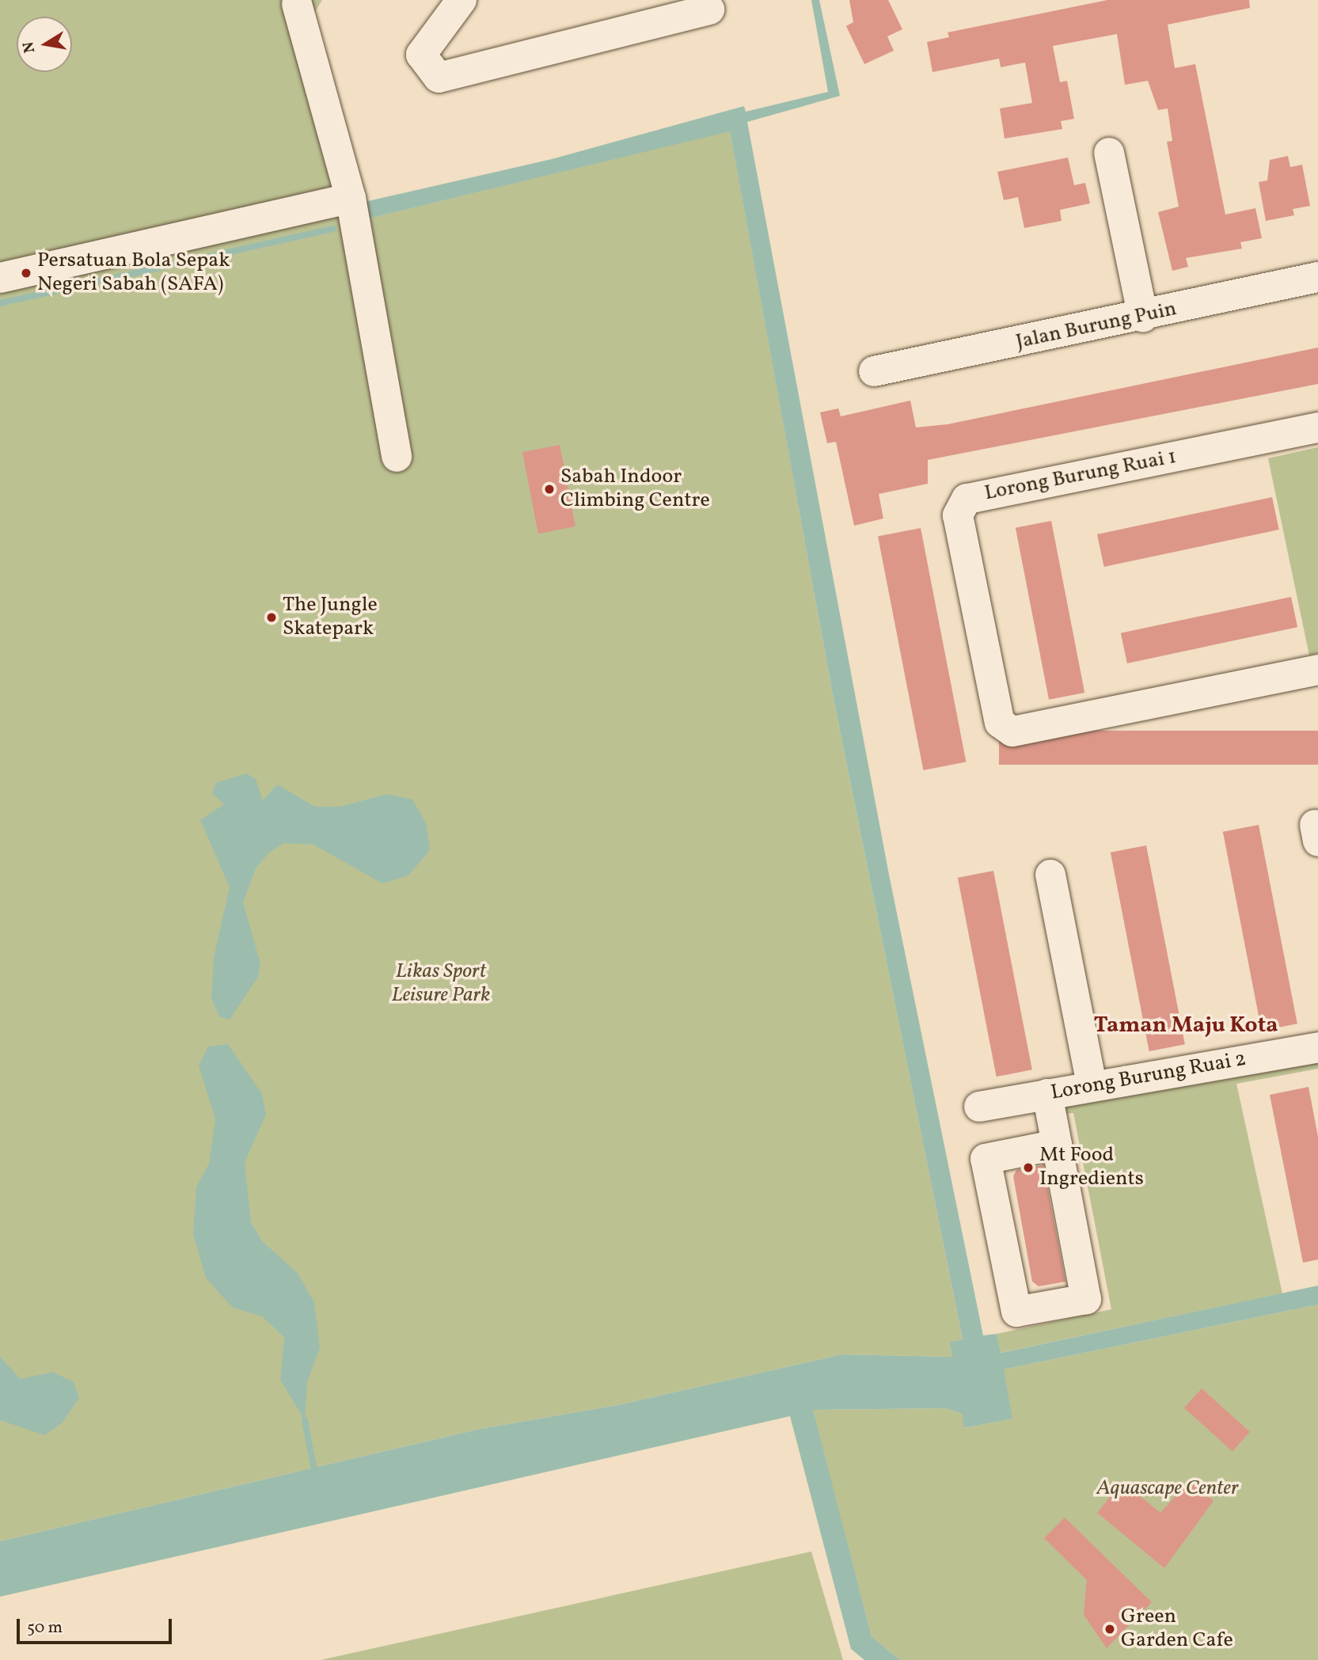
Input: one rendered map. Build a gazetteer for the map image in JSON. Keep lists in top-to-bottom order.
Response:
{
  "streets": {
    "street": ["Jalan Burung Puin", "Lorong Burung Ruai 1", "Lorong Burung Ruai 2"]
  },
  "districts": ["Taman Maju Kota"],
  "parks": ["Likas Sport Leisure Park", "Aquascape Center"],
  "places": [
    "Persatuan Bola Sepak Negeri Sabah (SAFA)",
    "Sabah Indoor Climbing Centre",
    "The Jungle Skatepark",
    "Mt Food Ingredients",
    "Green Garden Cafe"
  ],
  "scale_bar": "50 m",
  "north": "left"
}
